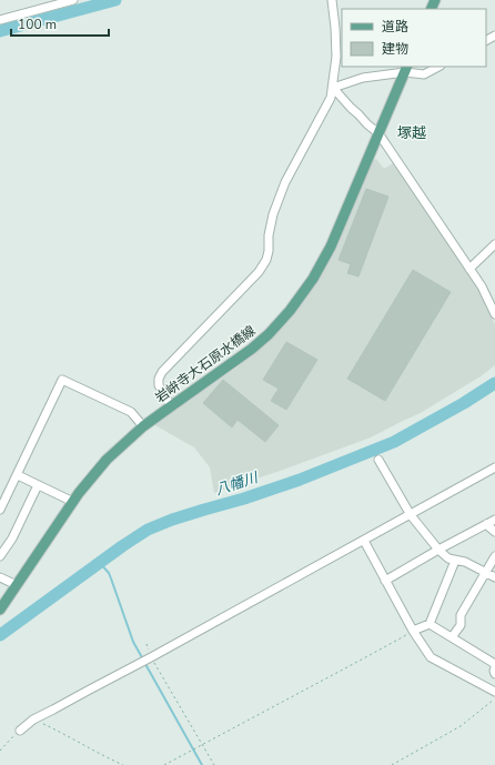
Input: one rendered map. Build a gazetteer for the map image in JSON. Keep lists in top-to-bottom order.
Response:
{
  "streets": {
    "main road": ["岩峅寺大石原水橋線"]
  },
  "districts": ["塚越"],
  "water": ["八幡川"],
  "legend": ["道路", "建物"],
  "scale_bar": "100 m"
}
